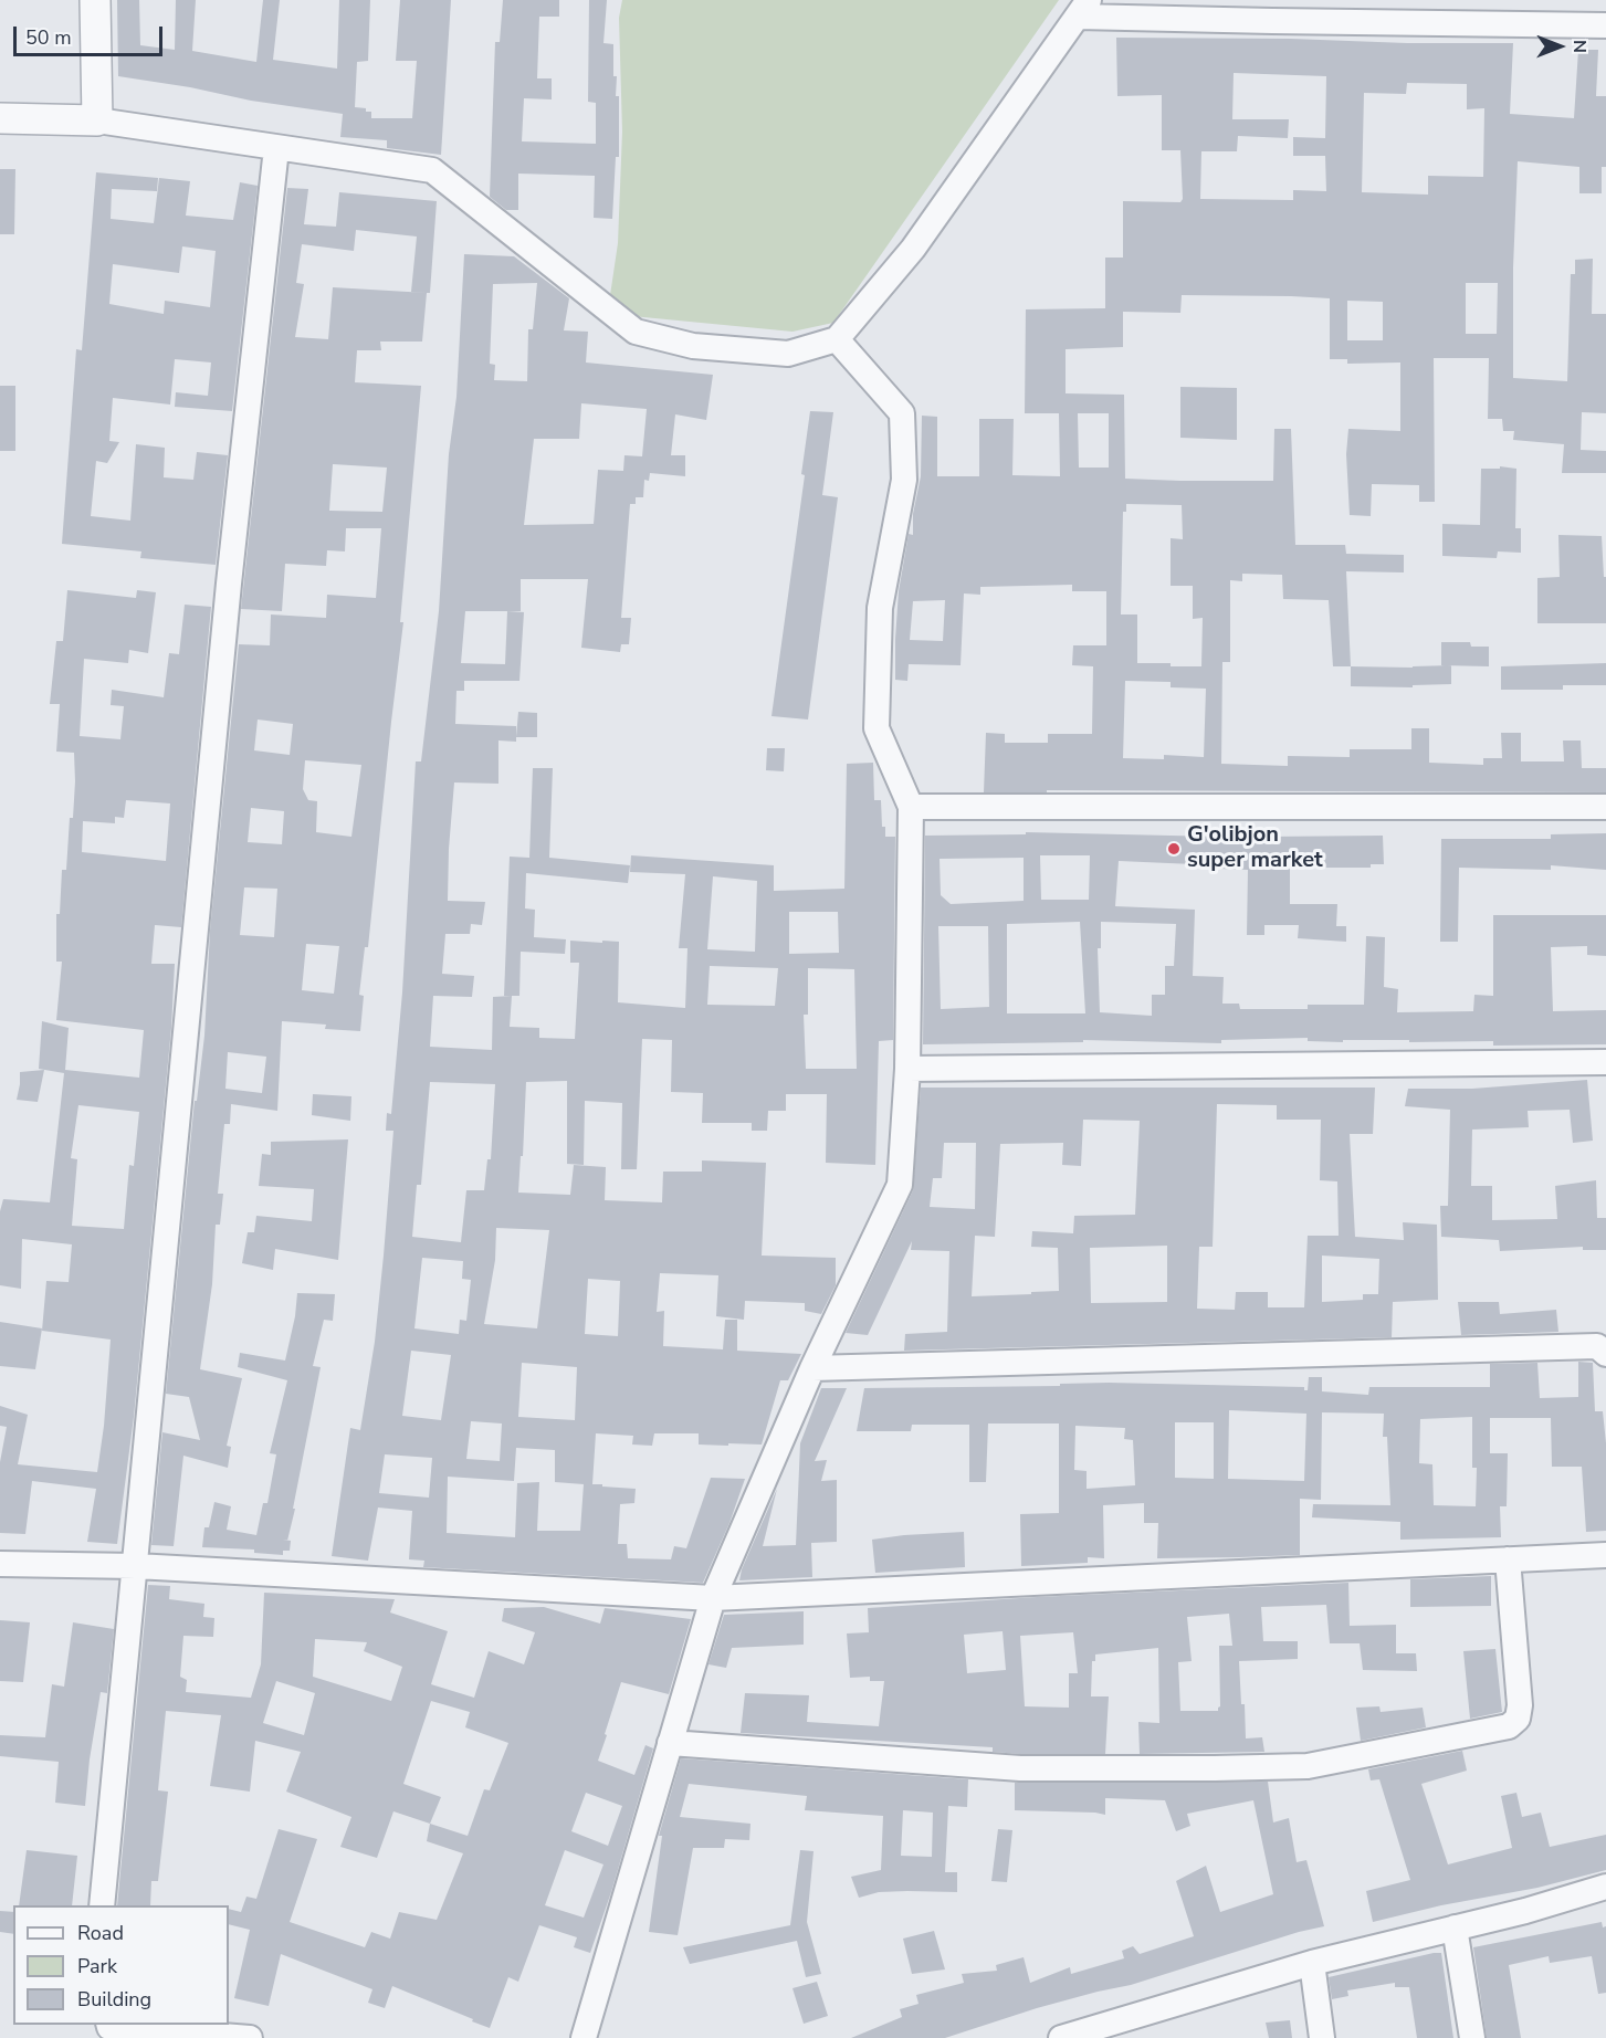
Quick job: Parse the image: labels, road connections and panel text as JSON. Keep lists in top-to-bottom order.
{
  "places": ["G'olibjon super market"],
  "legend": ["Road", "Park", "Building"],
  "scale_bar": "50 m",
  "north": "right"
}
